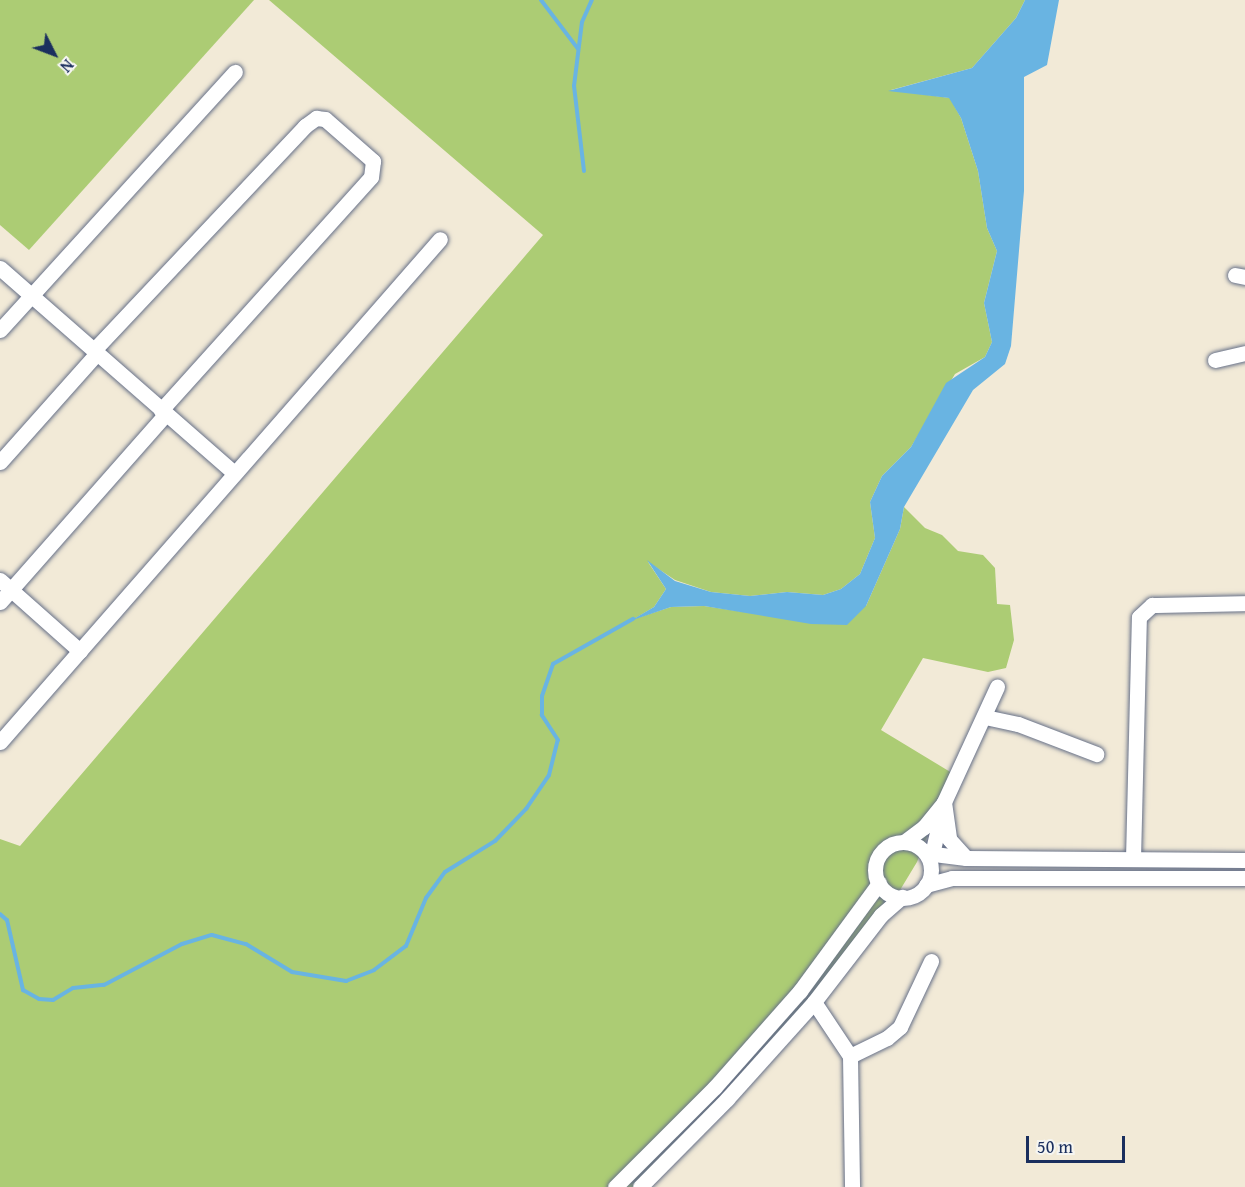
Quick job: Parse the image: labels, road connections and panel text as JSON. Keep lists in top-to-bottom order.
{
  "scale_bar": "50 m",
  "north": "bottom right"
}
